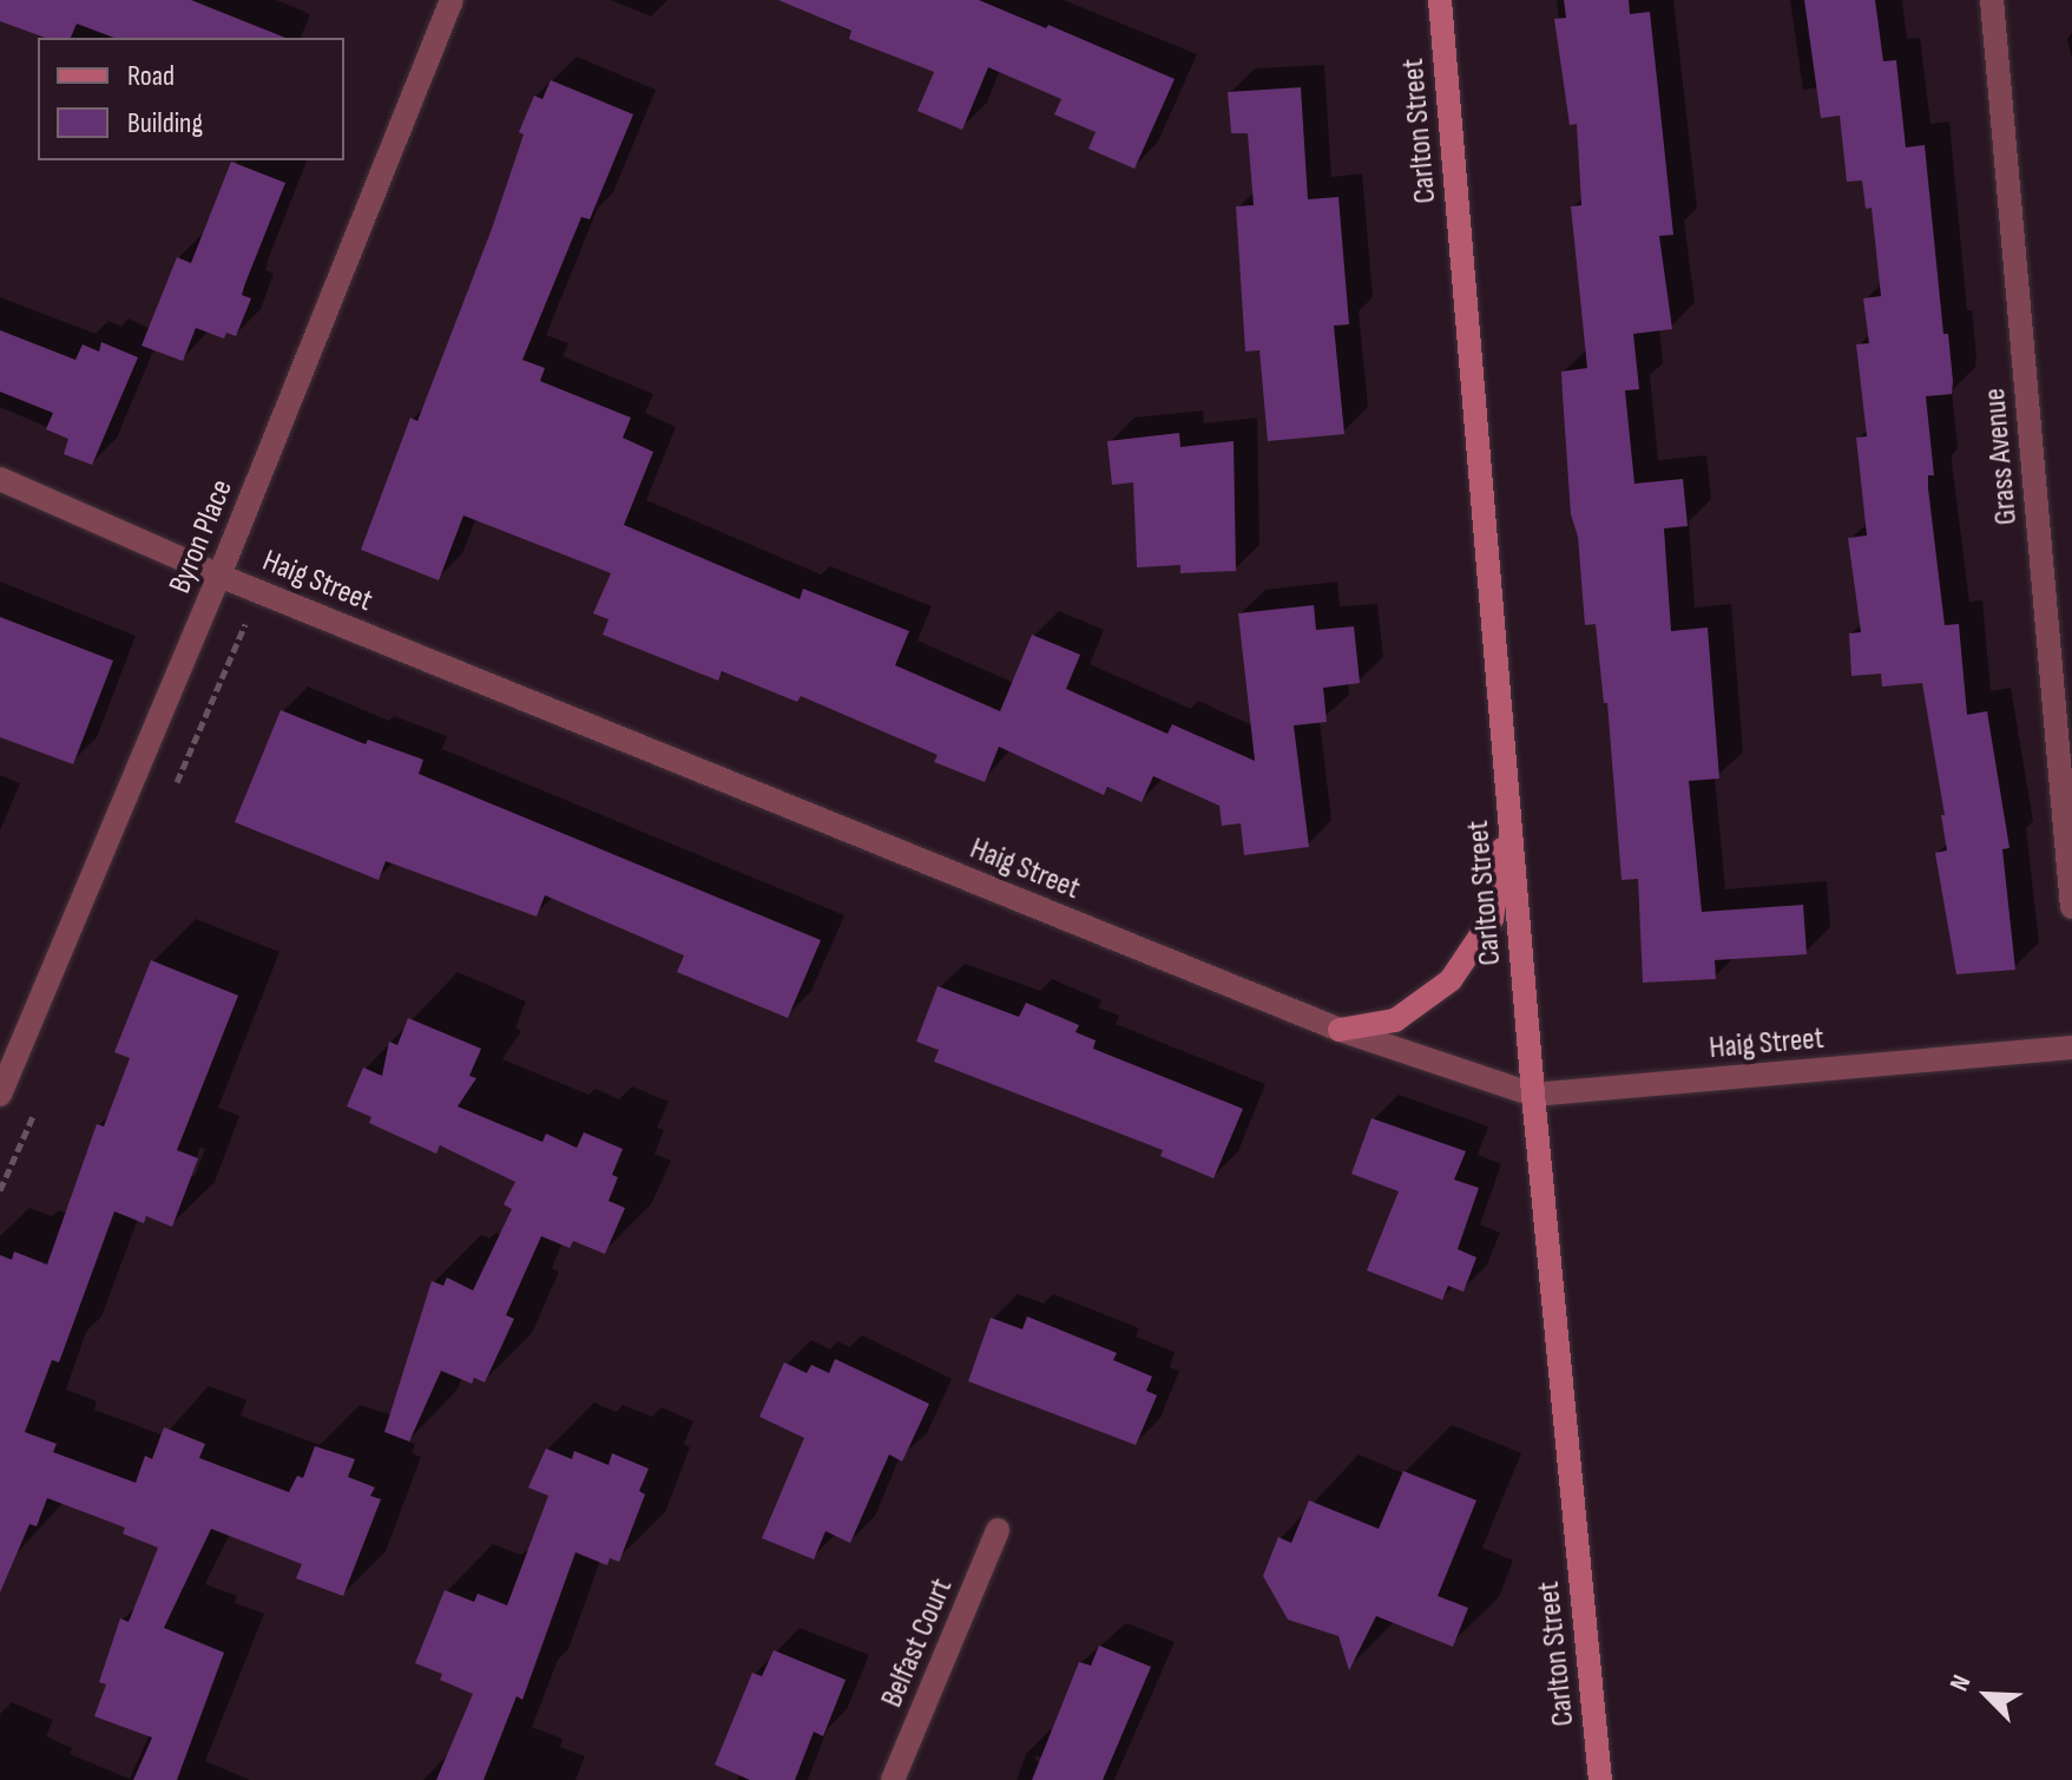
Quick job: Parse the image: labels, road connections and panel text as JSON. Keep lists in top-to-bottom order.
{
  "streets": {
    "main road": ["Carlton Street"],
    "street": [
      "Grass Avenue",
      "Byron Place",
      "Haig Street",
      "Belfast Court"
    ]
  },
  "crossings": [
    ["Carlton Street", "Haig Street"],
    ["Byron Place", "Haig Street"]
  ],
  "legend": ["Road", "Building"],
  "north": "top left"
}
